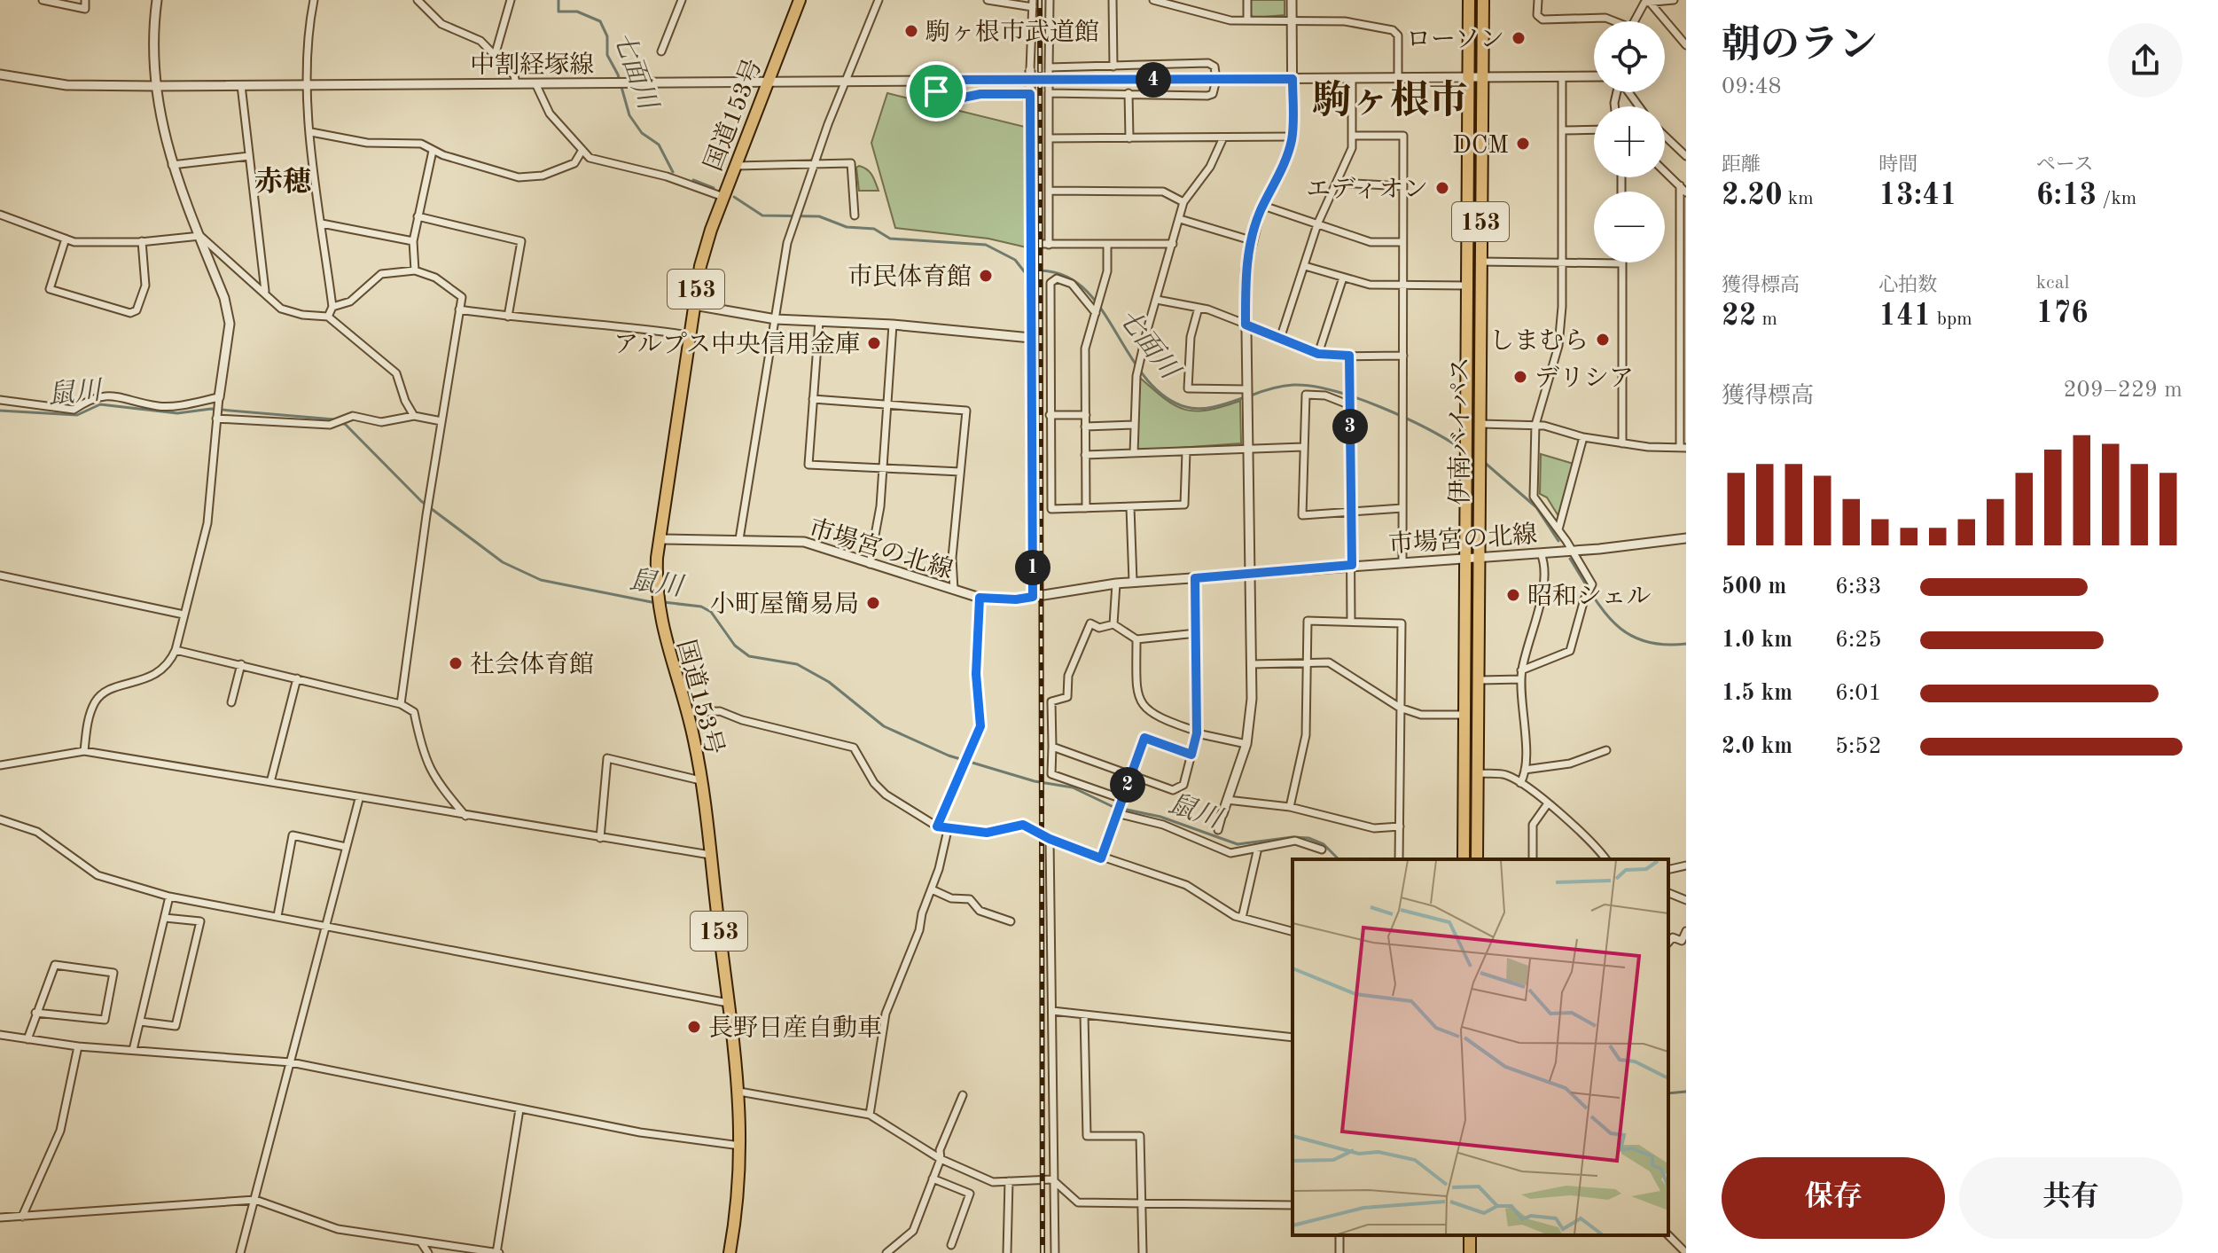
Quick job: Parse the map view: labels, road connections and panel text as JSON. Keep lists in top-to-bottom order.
{
  "streets": {
    "highway": ["国道153号", "153", "伊南バイパス"],
    "street": ["中割経塚線", "市場宮の北線"]
  },
  "crossings": [
    ["中割経塚線", "国道153号"],
    ["中割経塚線", "伊南バイパス"],
    ["国道153号", "市場宮の北線"],
    ["伊南バイパス", "市場宮の北線"]
  ],
  "districts": ["駒ヶ根市", "赤穂"],
  "water": ["七面川", "鼠川"],
  "places": [
    "駒ヶ根市武道館",
    "ローソン",
    "DCM",
    "エディオン",
    "市民体育館",
    "しまむら",
    "アルプス中央信用金庫",
    "デリシア",
    "昭和シェル",
    "小町屋簡易局",
    "社会体育館",
    "長野日産自動車"
  ],
  "page": {
    "heading": ["朝のラン", "09:48"],
    "map_buttons": ["+", "−"],
    "pins": [
      "4",
      "3",
      "1",
      "2"
    ],
    "stats": [
      ["距離", "2.20 km"],
      ["時間", "13:41"],
      ["ペース", "6:13 /km"],
      ["獲得標高", "22 m"],
      ["心拍数", "141 bpm"],
      ["kcal", "176"]
    ],
    "chart": ["獲得標高", "209–229 m"],
    "list": [
      {
        "name": "500 m",
        "note": "6:33"
      },
      {
        "name": "1.0 km",
        "note": "6:25"
      },
      {
        "name": "1.5 km",
        "note": "6:01"
      },
      {
        "name": "2.0 km",
        "note": "5:52"
      }
    ],
    "buttons": ["保存", "共有"]
  }
}
